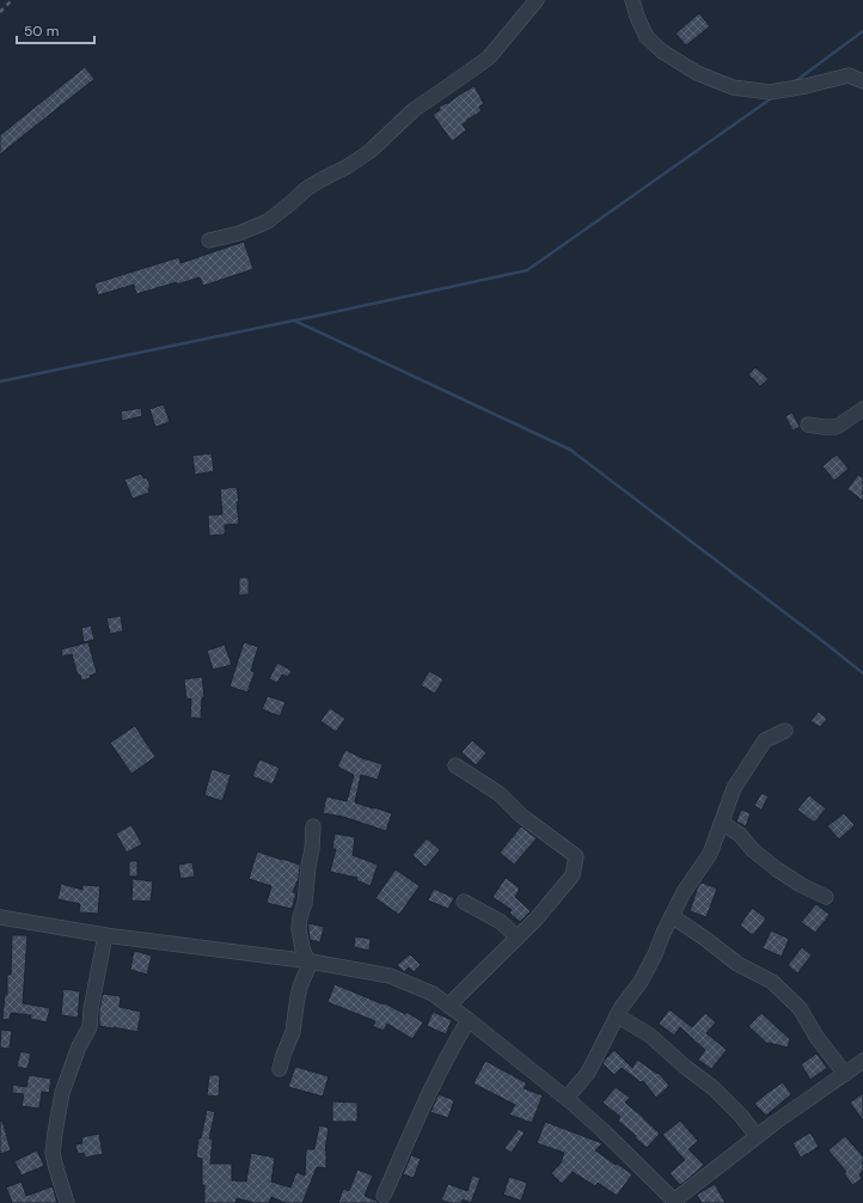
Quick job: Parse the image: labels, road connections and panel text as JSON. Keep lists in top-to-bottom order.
{
  "scale_bar": "50 m"
}
